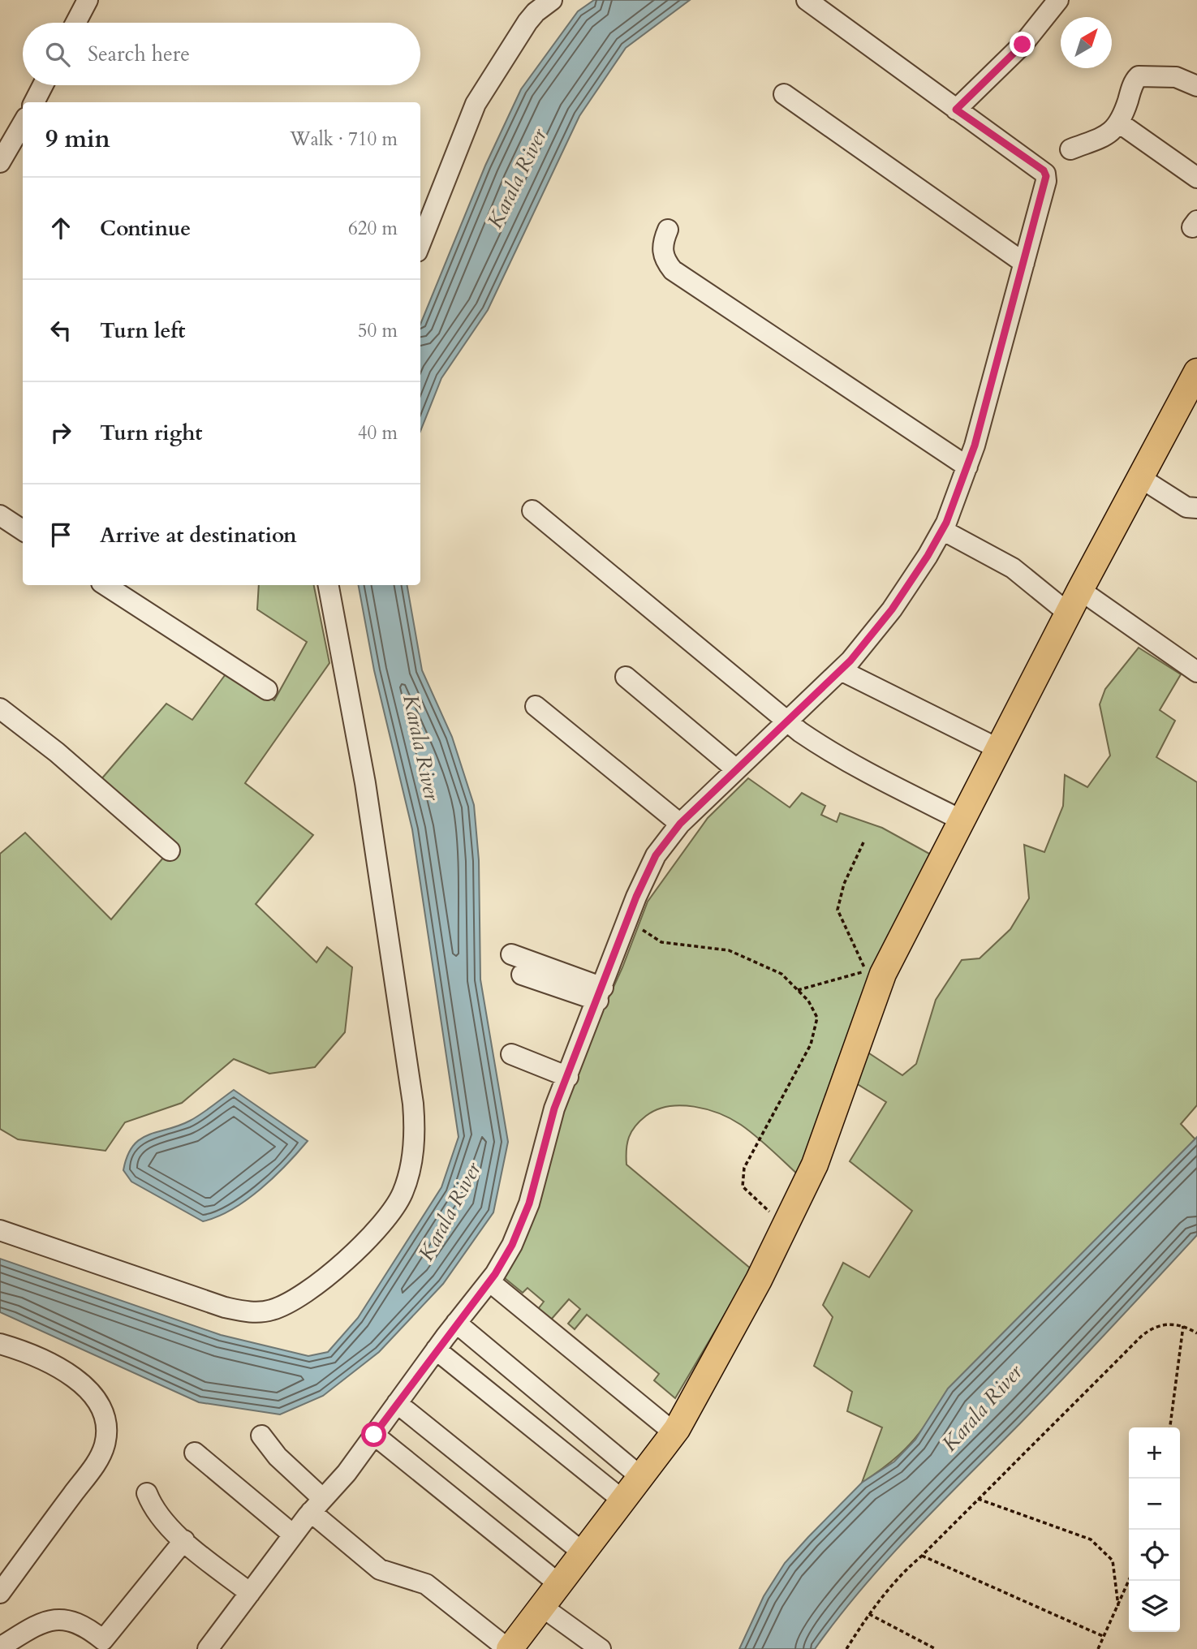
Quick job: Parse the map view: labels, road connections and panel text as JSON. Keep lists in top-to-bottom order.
{
  "water": ["Karala River"],
  "north": "top right",
  "page": {
    "search": "Search here",
    "heading": ["9 min", "Walk · 710 m"],
    "list": [
      ["Continue", "620 m"],
      ["Turn left", "50 m"],
      ["Turn right", "40 m"],
      "Arrive at destination"
    ],
    "map_buttons": ["+", "−"]
  }
}
